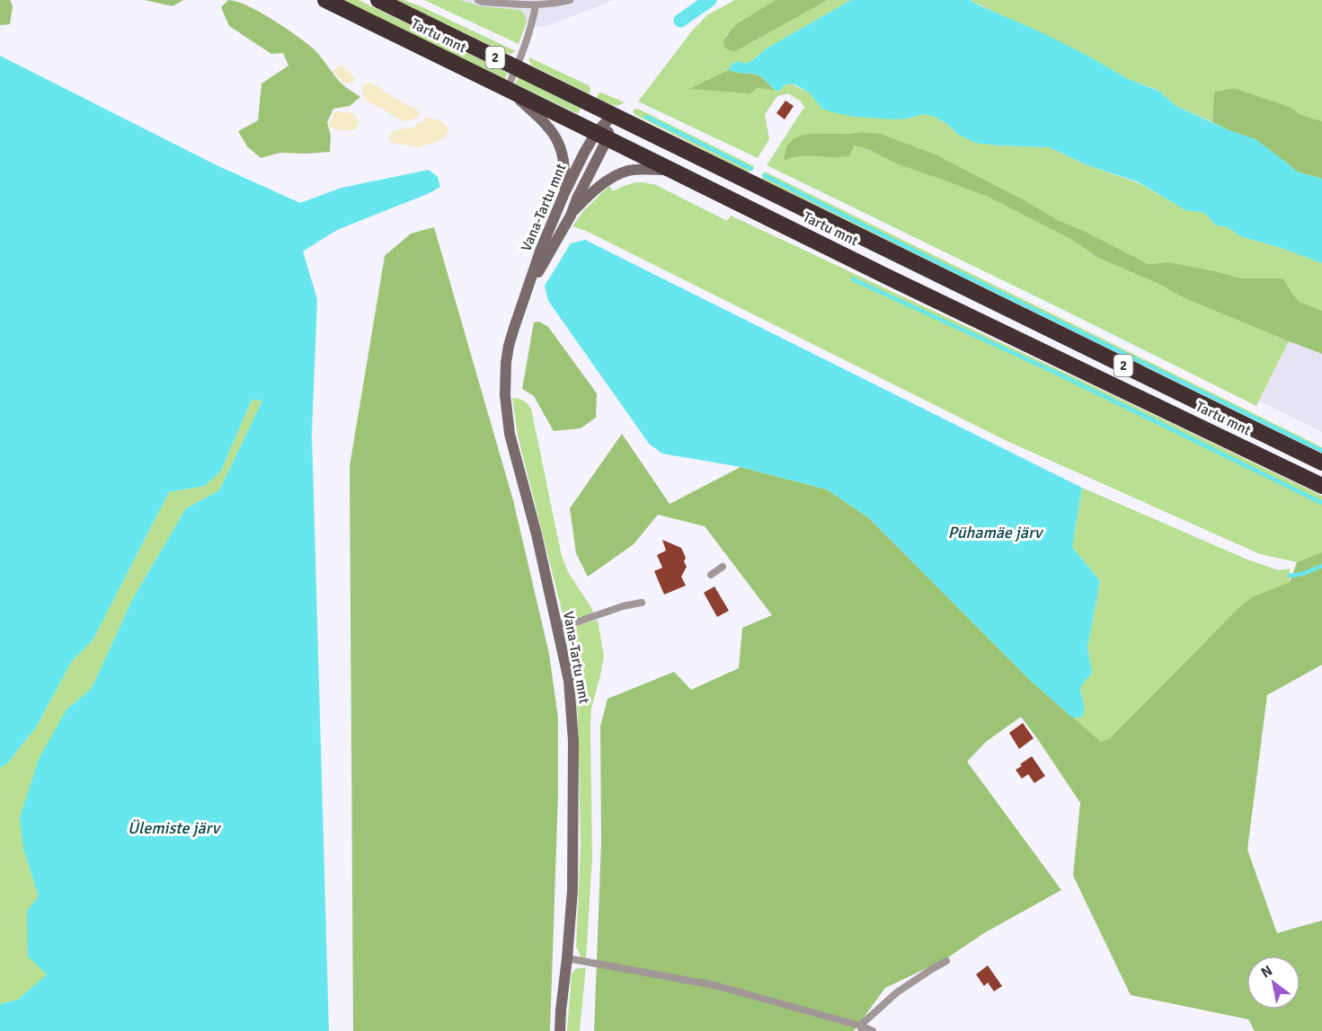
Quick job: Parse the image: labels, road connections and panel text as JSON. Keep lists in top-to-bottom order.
{
  "streets": {
    "highway": ["Tartu mnt", "2"],
    "street": ["Vana-Tartu mnt"]
  },
  "crossings": [
    ["Tartu mnt", "Vana-Tartu mnt"]
  ],
  "water": ["Pühamäe järv", "Ülemiste järv"],
  "north": "top left"
}
